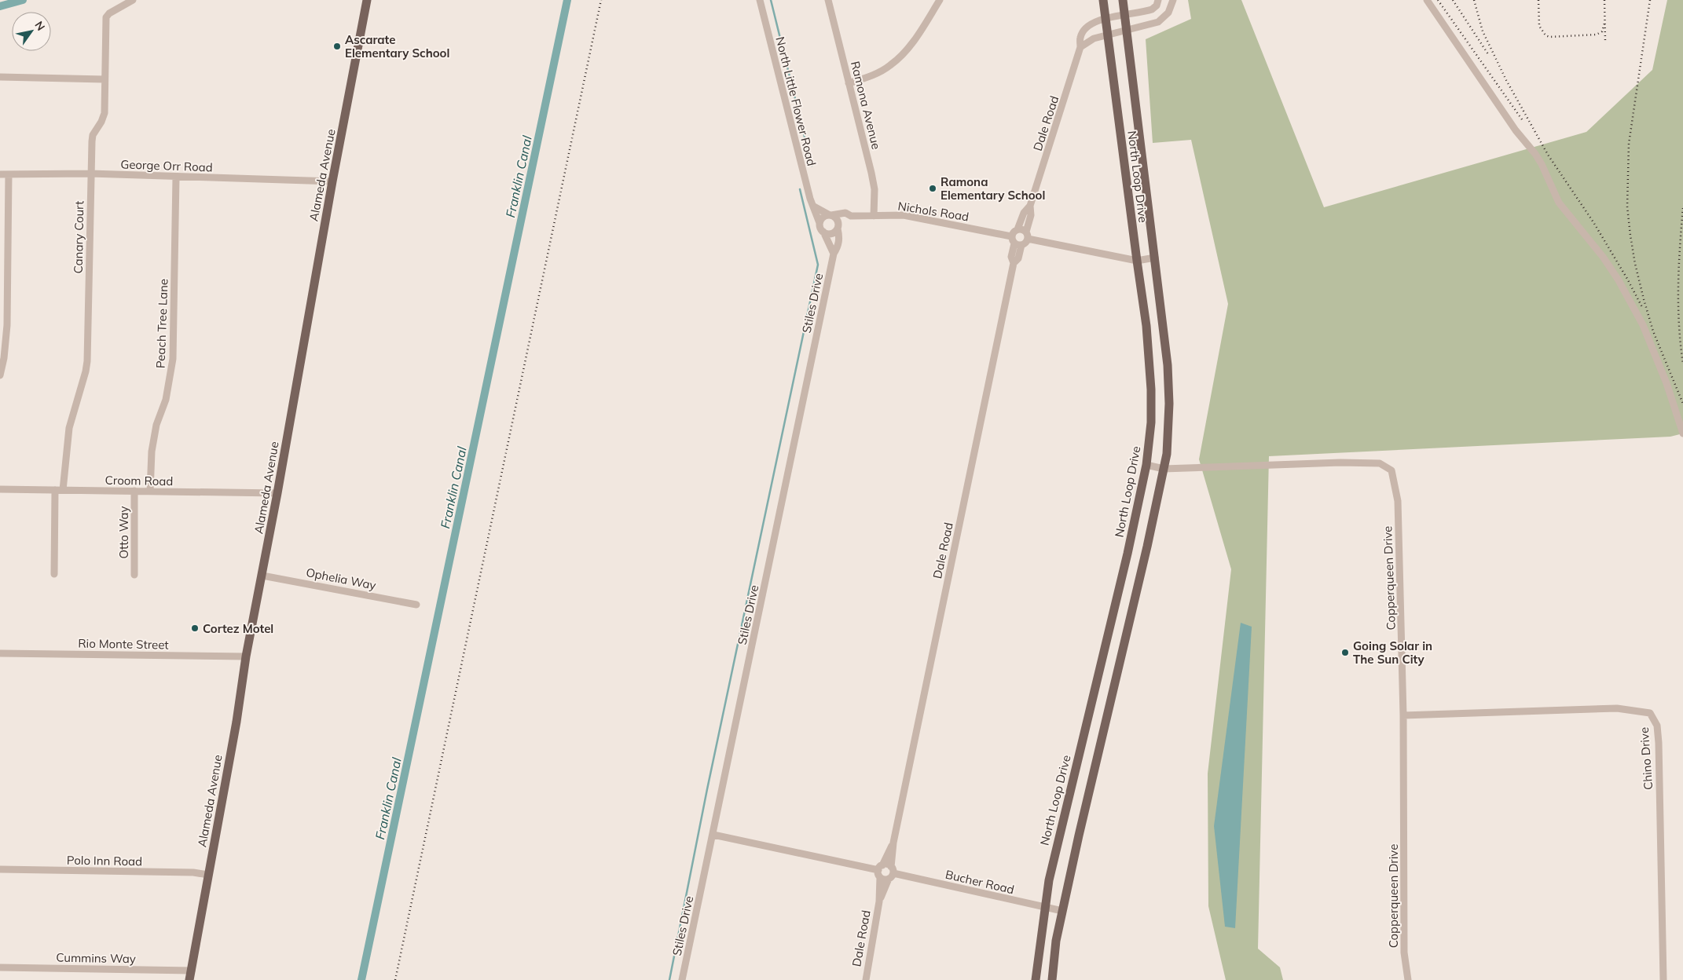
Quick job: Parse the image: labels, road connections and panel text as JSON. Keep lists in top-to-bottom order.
{
  "streets": {
    "main road": ["Alameda Avenue", "North Loop Drive"],
    "street": [
      "North Little Flower Road",
      "Ramona Avenue",
      "Dale Road",
      "George Orr Road",
      "Nichols Road",
      "Canary Court",
      "Stiles Drive",
      "Peach Tree Lane",
      "Croom Road",
      "Otto Way",
      "Copperqueen Drive",
      "Ophelia Way",
      "Rio Monte Street",
      "Chino Drive",
      "Polo Inn Road",
      "Bucher Road",
      "Cummins Way"
    ]
  },
  "crossings": [
    ["North Little Flower Road", "Nichols Road"],
    ["North Little Flower Road", "Stiles Drive"],
    ["Ramona Avenue", "Nichols Road"],
    ["Dale Road", "North Loop Drive"],
    ["Dale Road", "Nichols Road"],
    ["Dale Road", "Bucher Road"],
    ["George Orr Road", "Alameda Avenue"],
    ["George Orr Road", "Canary Court"],
    ["George Orr Road", "Peach Tree Lane"],
    ["Alameda Avenue", "Croom Road"],
    ["Alameda Avenue", "Ophelia Way"],
    ["Alameda Avenue", "Rio Monte Street"],
    ["Alameda Avenue", "Polo Inn Road"],
    ["Alameda Avenue", "Cummins Way"],
    ["North Loop Drive", "Copperqueen Drive"],
    ["North Loop Drive", "Bucher Road"],
    ["Nichols Road", "Stiles Drive"],
    ["Canary Court", "Croom Road"],
    ["Peach Tree Lane", "Croom Road"],
    ["Croom Road", "Otto Way"],
    ["Copperqueen Drive", "Chino Drive"]
  ],
  "water": ["Franklin Canal"],
  "places": [
    "Ascarate Elementary School",
    "Ramona Elementary School",
    "Cortez Motel",
    "Going Solar in The Sun City"
  ],
  "north": "top right"
}
